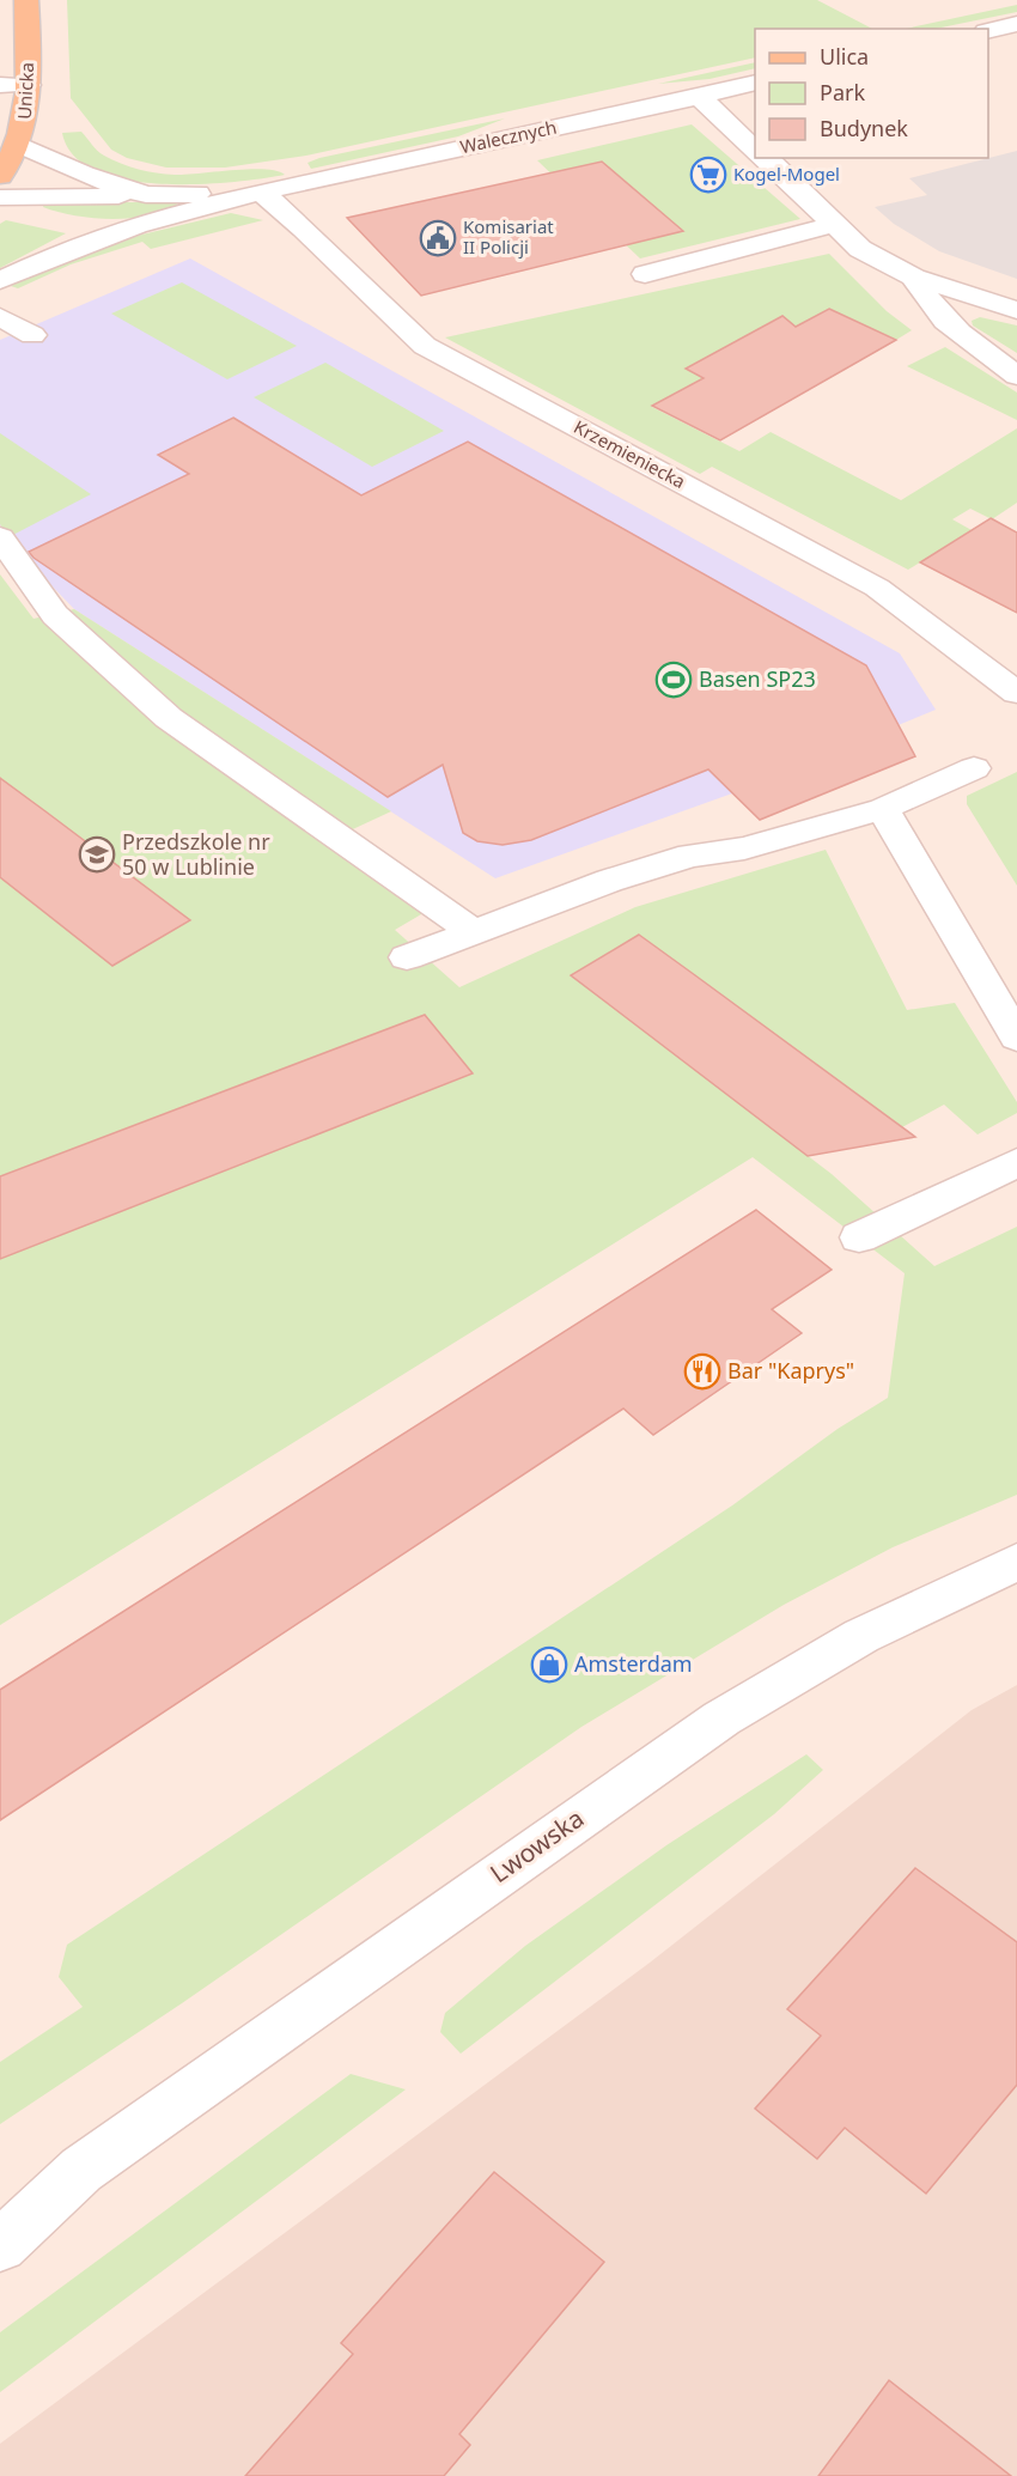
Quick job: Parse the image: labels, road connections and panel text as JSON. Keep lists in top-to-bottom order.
{
  "streets": {
    "main road": ["Unicka"],
    "street": ["Walecznych", "Krzemieniecka", "Lwowska"]
  },
  "crossings": [
    ["Unicka", "Walecznych"],
    ["Walecznych", "Krzemieniecka"]
  ],
  "places": {
    "supermarket": ["Kogel-Mogel"],
    "public building": ["Komisariat II Policji"],
    "sports": ["Basen SP23"],
    "school or university": ["Przedszkole nr 50 w Lublinie"],
    "restaurant": ["Bar \"Kaprys\""],
    "shop": ["Amsterdam"]
  },
  "legend": ["Ulica", "Park", "Budynek"]
}
